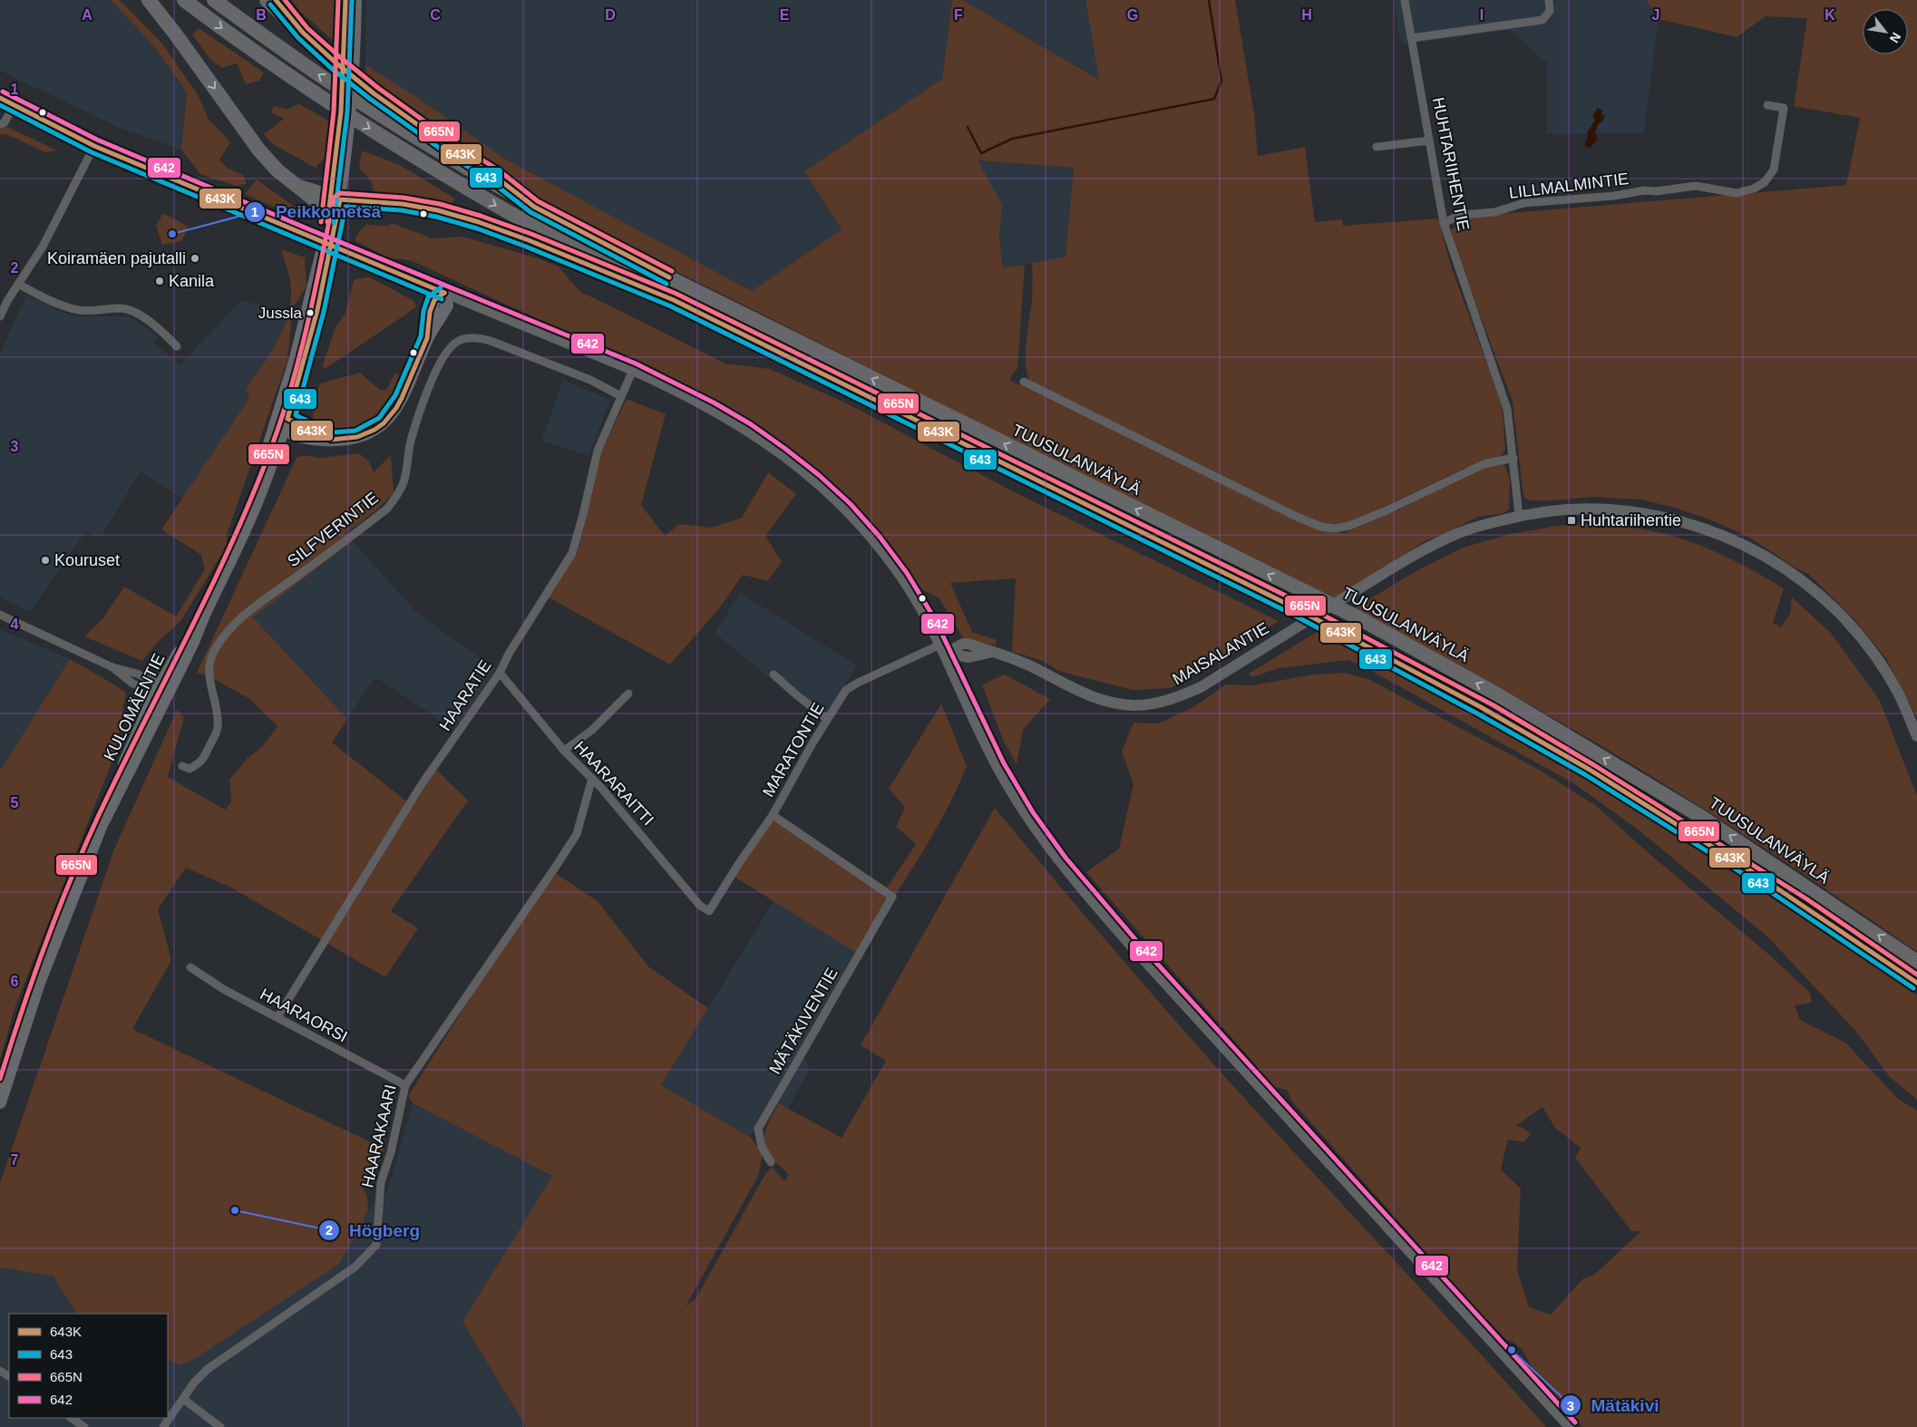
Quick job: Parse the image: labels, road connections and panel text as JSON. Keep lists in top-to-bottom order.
{
  "streets": {
    "highway": ["TUUSULANVÄYLÄ"],
    "main road": ["MAISALANTIE", "KULOMÄENTIE"],
    "street": [
      "HUHTARIIHENTIE",
      "LILLMALMINTIE",
      "SILFVERINTIE",
      "HAARATIE",
      "MARATONTIE",
      "HAARARAITTI",
      "HAARAORSI",
      "MÄTÄKIVENTIE",
      "HAARAKAARI"
    ]
  },
  "crossings": [
    ["HUHTARIIHENTIE", "LILLMALMINTIE"],
    ["HUHTARIIHENTIE", "MAISALANTIE"],
    ["SILFVERINTIE", "HAARATIE"],
    ["MAISALANTIE", "MARATONTIE"],
    ["HAARATIE", "HAARARAITTI"],
    ["HAARATIE", "HAARAORSI"],
    ["MARATONTIE", "HAARARAITTI"],
    ["MARATONTIE", "MÄTÄKIVENTIE"],
    ["HAARARAITTI", "HAARAKAARI"],
    ["HAARAORSI", "HAARAKAARI"]
  ],
  "places": {
    "other": [
      "Peikkometsä",
      "Koiramäen pajutalli",
      "Kanila",
      "Jussla",
      "Kouruset",
      "Högberg",
      "Mätäkivi"
    ],
    "transit": ["Huhtariihentie"]
  },
  "lines": [
    "transit line 643K",
    "transit line 643",
    "transit line 665N",
    "transit line 642"
  ],
  "legend": [
    "643K",
    "643",
    "665N",
    "642"
  ],
  "north": "bottom right",
  "grid": {
    "columns": [
      "A",
      "B",
      "C",
      "D",
      "E",
      "F",
      "G",
      "H",
      "I",
      "J",
      "K"
    ],
    "rows": [
      "1",
      "2",
      "3",
      "4",
      "5",
      "6",
      "7"
    ]
  }
}
